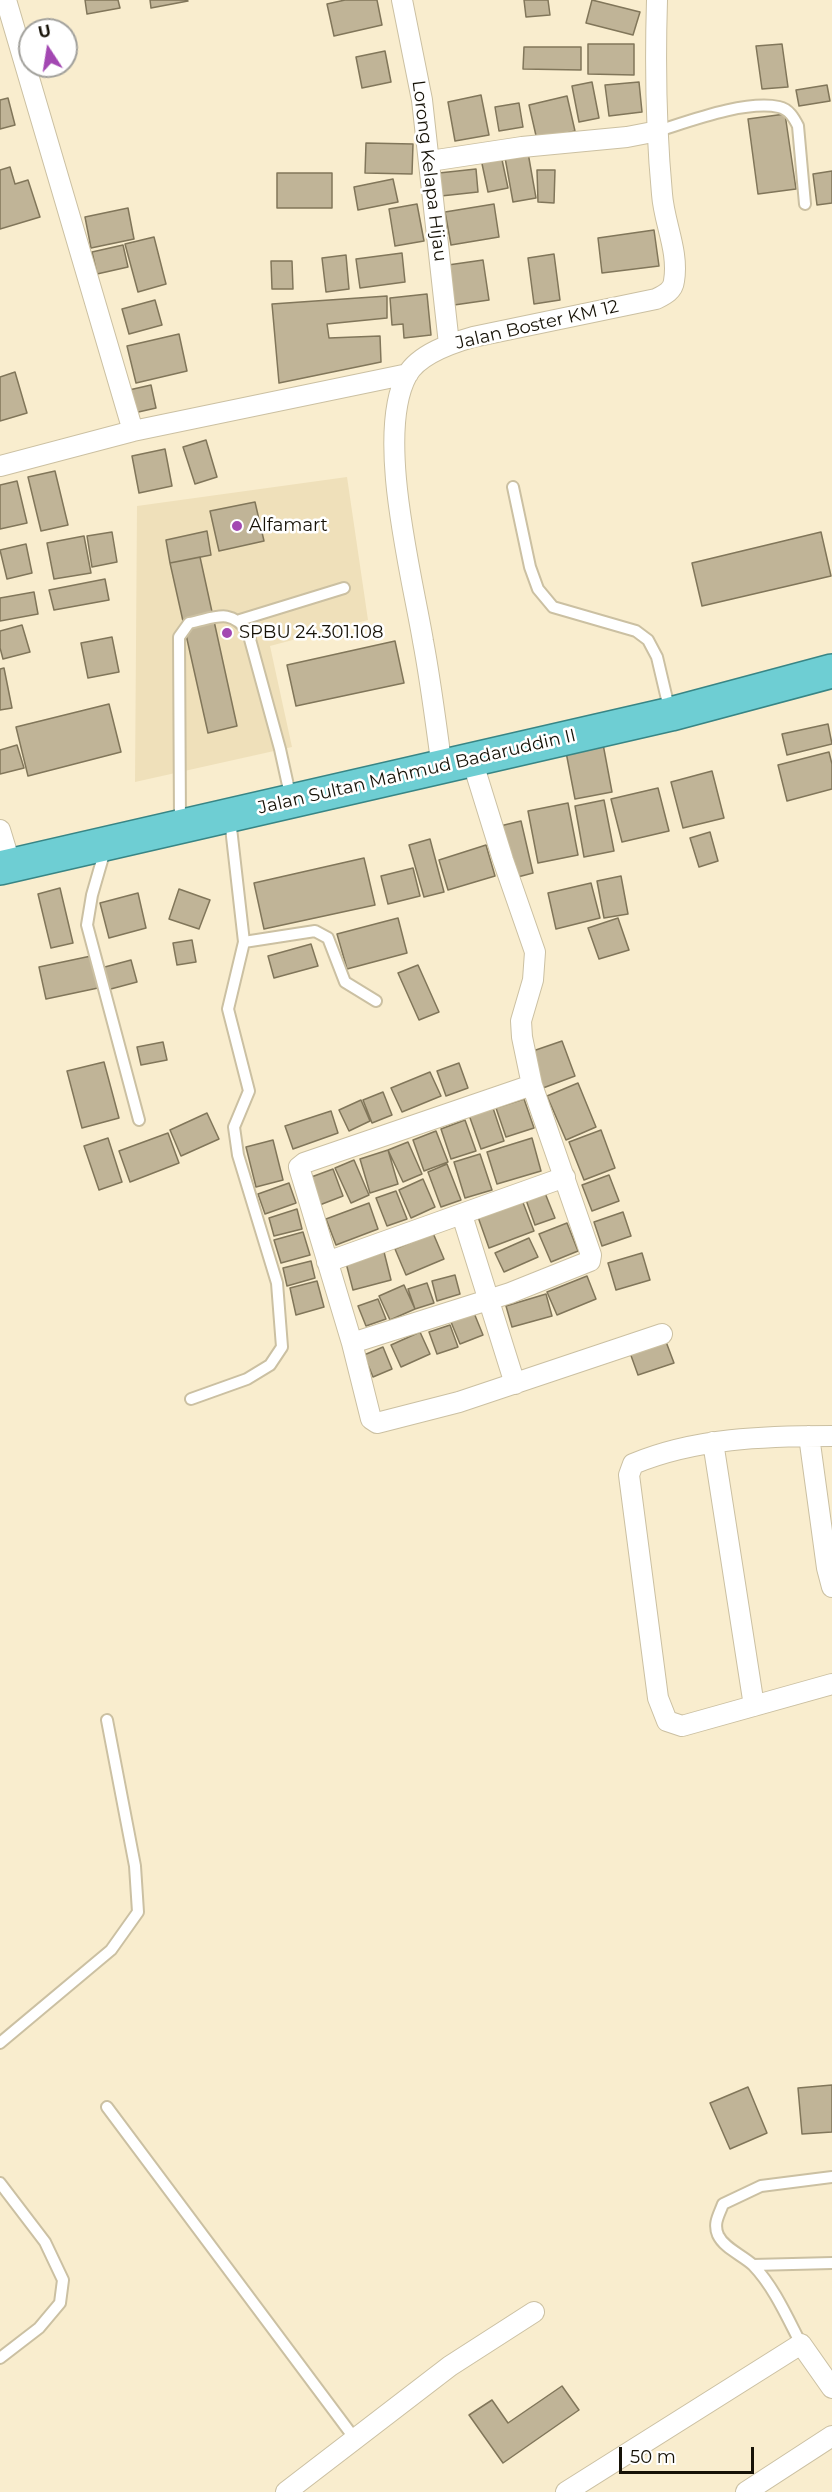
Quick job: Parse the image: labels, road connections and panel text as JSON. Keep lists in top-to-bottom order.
{
  "streets": {
    "highway": ["Jalan Sultan Mahmud Badaruddin II"],
    "street": ["Lorong Kelapa Hijau", "Jalan Boster KM 12"]
  },
  "crossings": [
    ["Lorong Kelapa Hijau", "Jalan Boster KM 12"]
  ],
  "places": ["Alfamart", "SPBU 24.301.108"],
  "scale_bar": "50 m",
  "north": "top"
}
